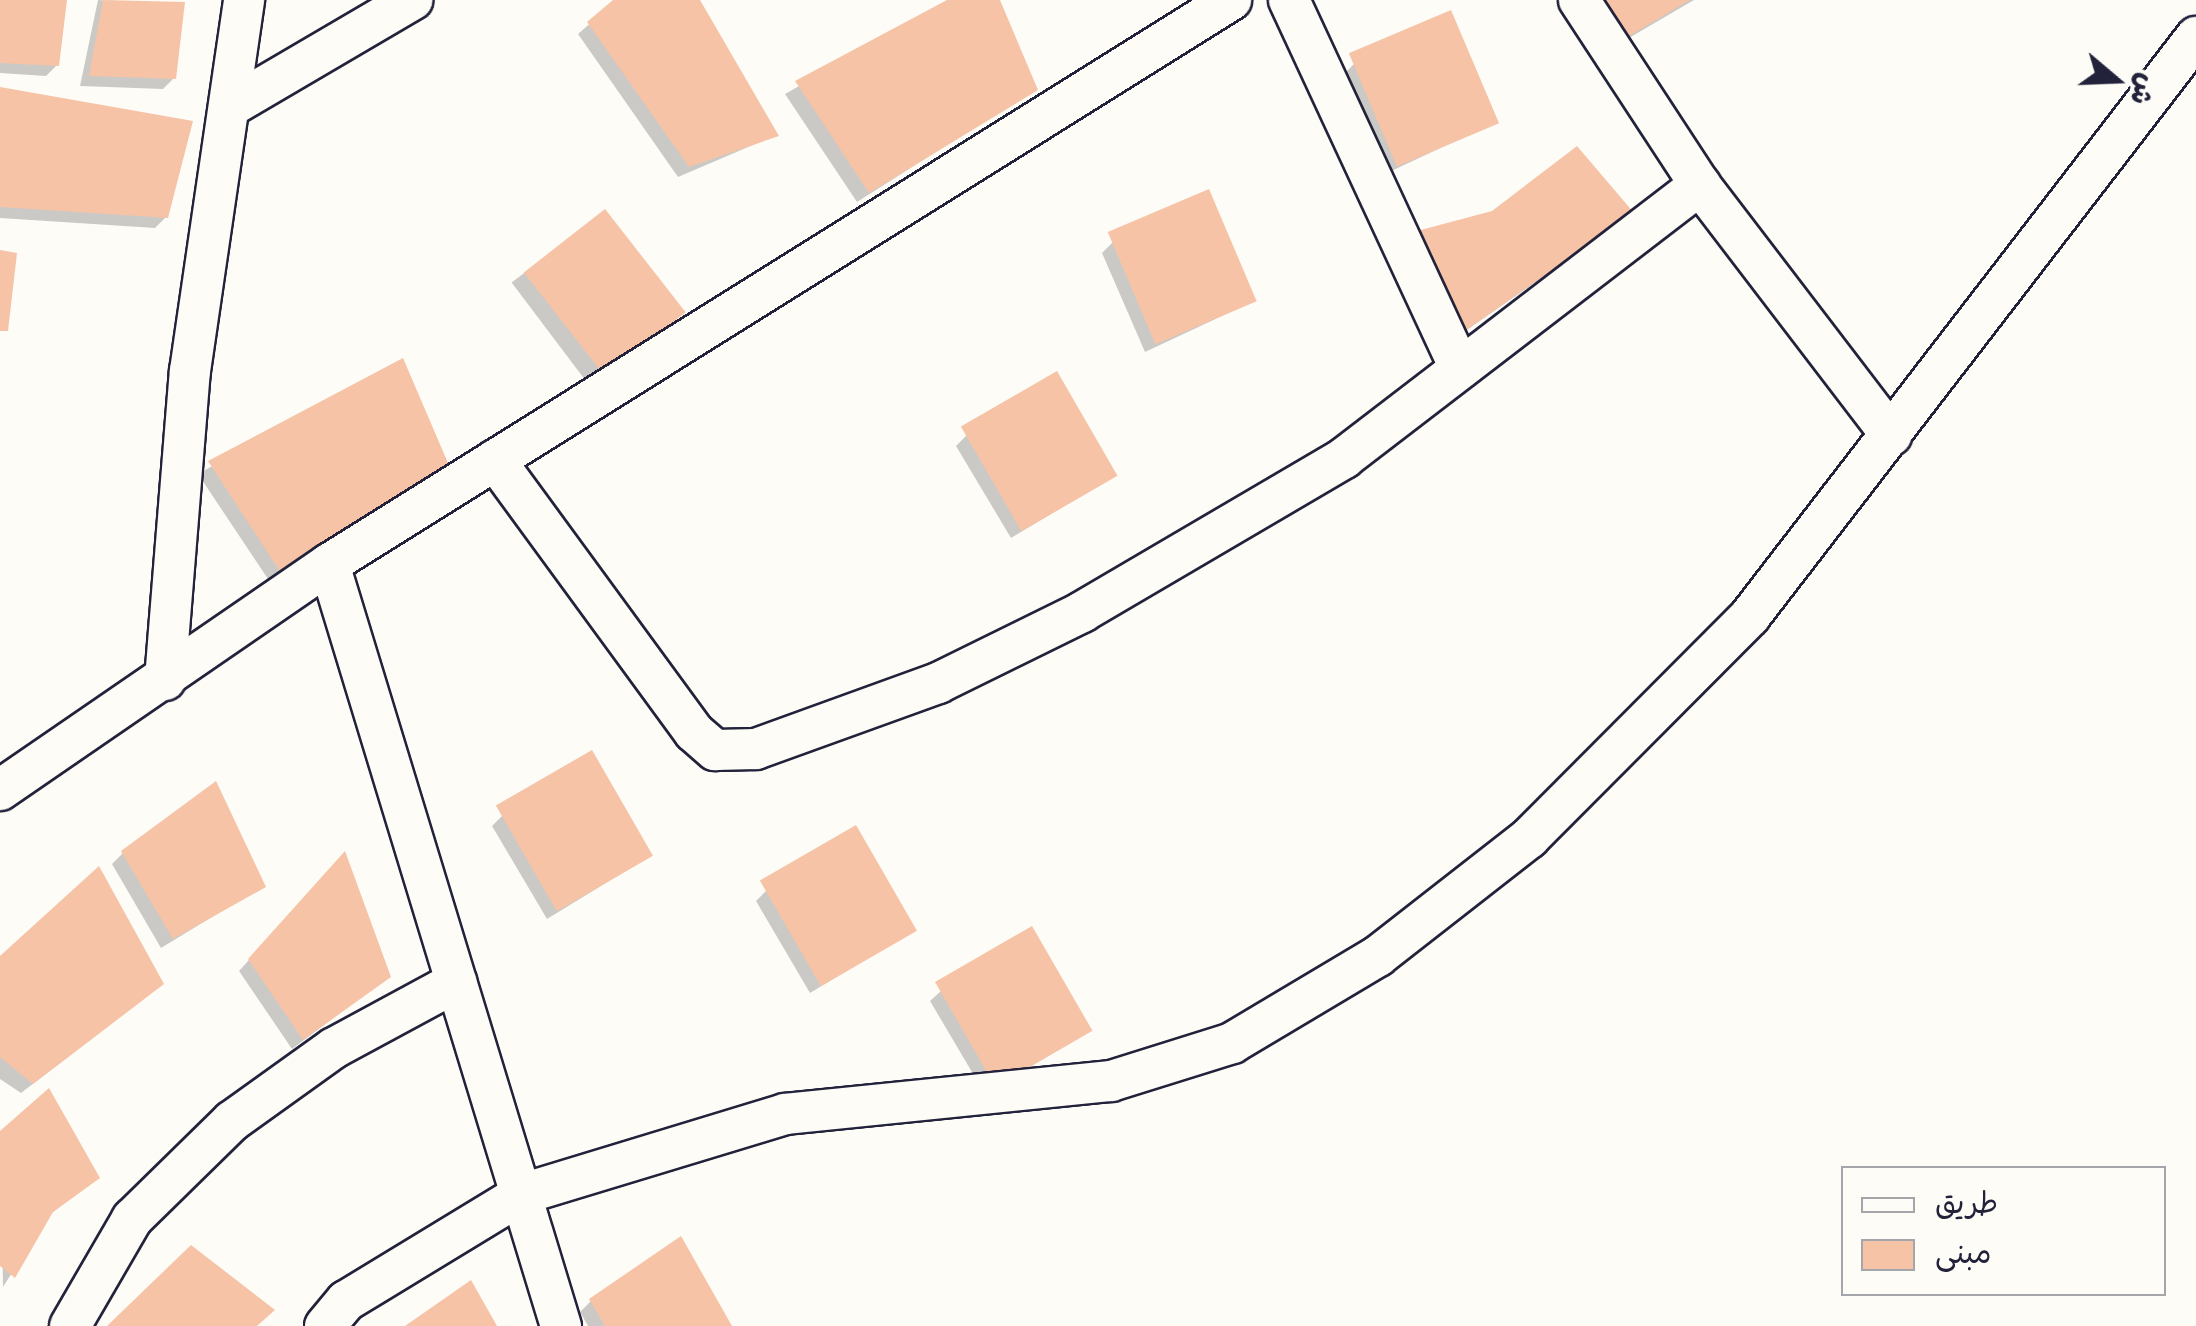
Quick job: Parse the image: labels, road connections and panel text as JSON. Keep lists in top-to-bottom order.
{
  "legend": ["طريق", "مبنى"],
  "north": "right"
}
